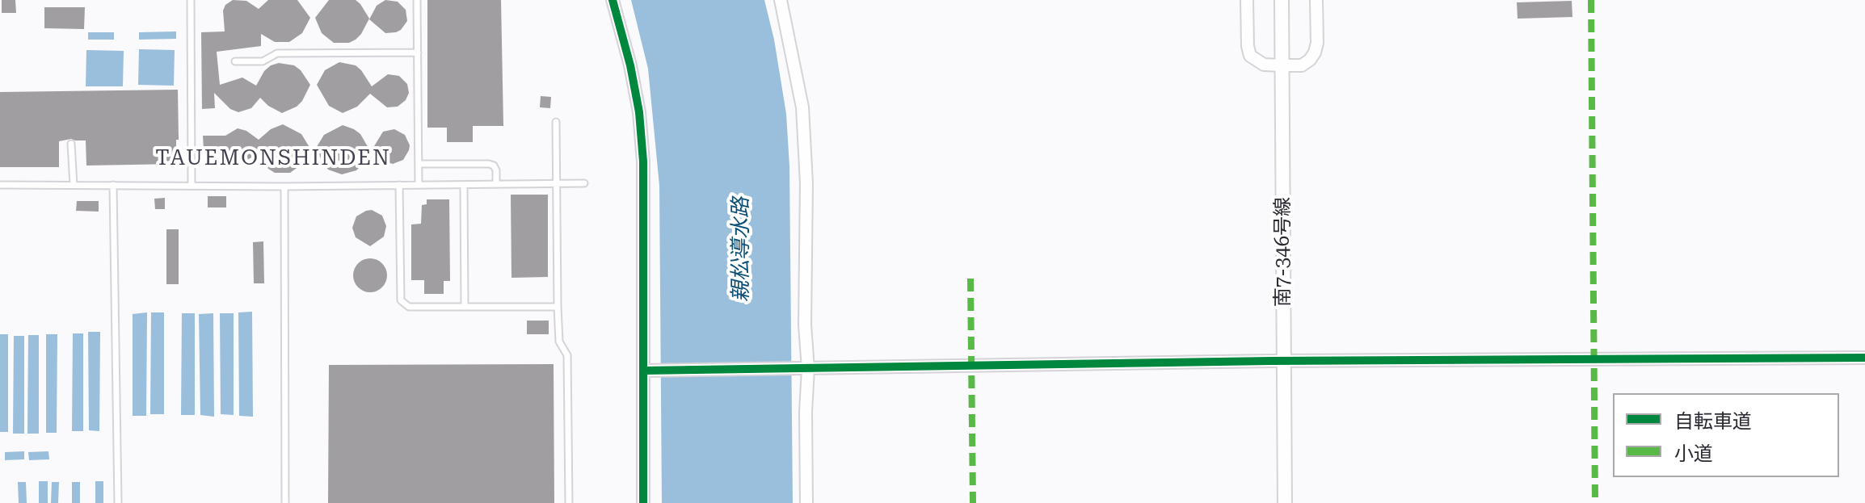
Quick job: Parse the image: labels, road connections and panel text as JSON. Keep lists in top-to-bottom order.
{
  "streets": {
    "street": ["南7-346号線"]
  },
  "districts": ["TAUEMONSHINDEN"],
  "water": ["親松導水路"],
  "legend": ["自転車道", "小道"]
}
